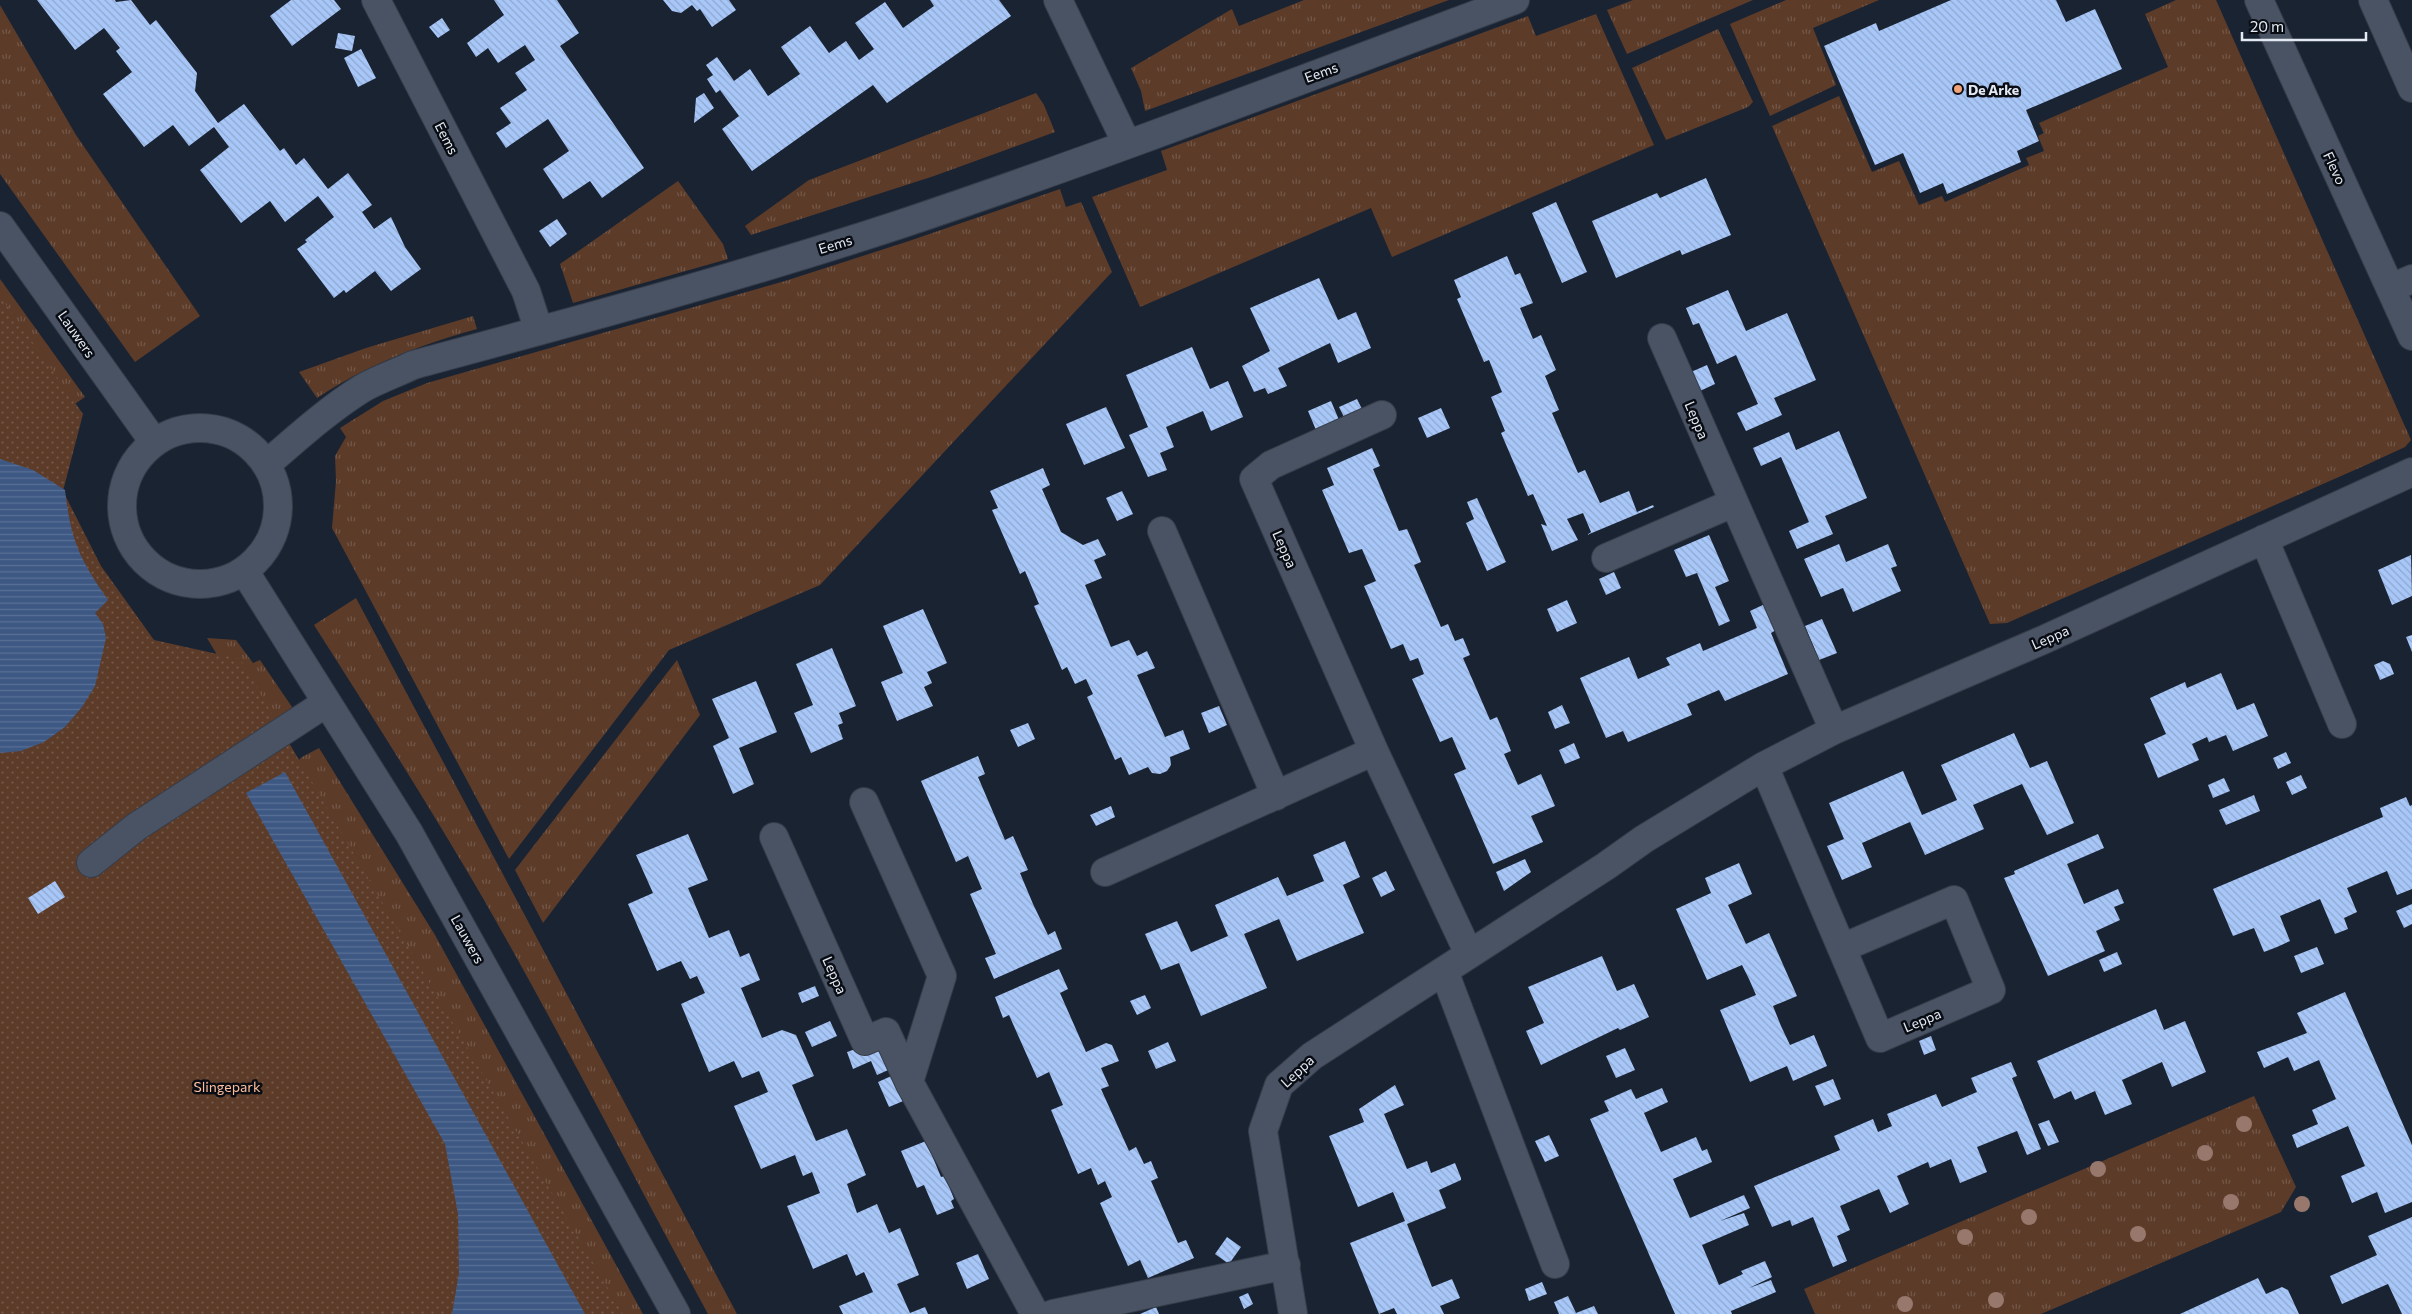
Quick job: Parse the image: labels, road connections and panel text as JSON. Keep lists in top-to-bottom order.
{
  "streets": {
    "street": [
      "Eems",
      "Flevo",
      "Lauwers",
      "Leppa"
    ]
  },
  "crossings": [
    ["Eems", "Lauwers"]
  ],
  "parks": ["Slingepark"],
  "places": ["De Arke"],
  "scale_bar": "20 m"
}
